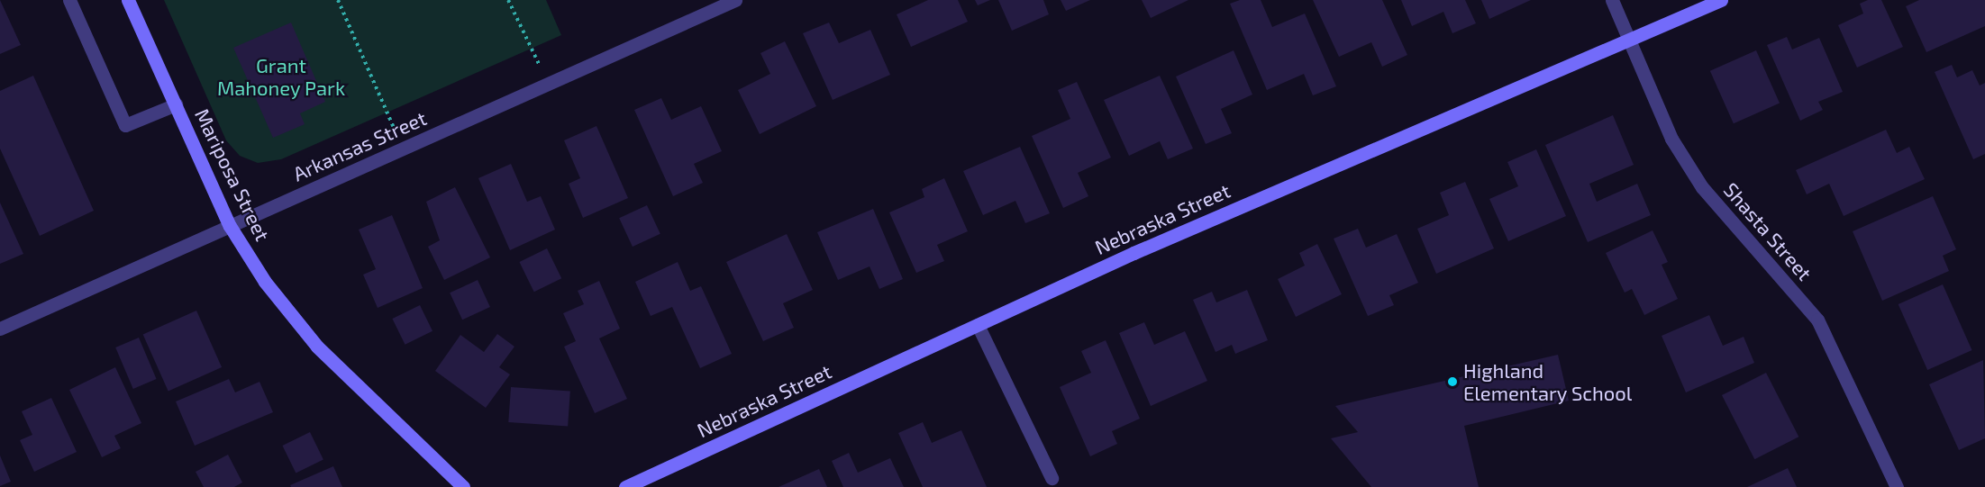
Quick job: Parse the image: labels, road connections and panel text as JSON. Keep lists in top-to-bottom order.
{
  "streets": {
    "street": [
      "Arkansas Street",
      "Mariposa Street",
      "Nebraska Street",
      "Shasta Street"
    ]
  },
  "crossings": [
    ["Arkansas Street", "Mariposa Street"],
    ["Nebraska Street", "Shasta Street"]
  ],
  "parks": ["Grant Mahoney Park"],
  "places": ["Highland Elementary School"]
}
